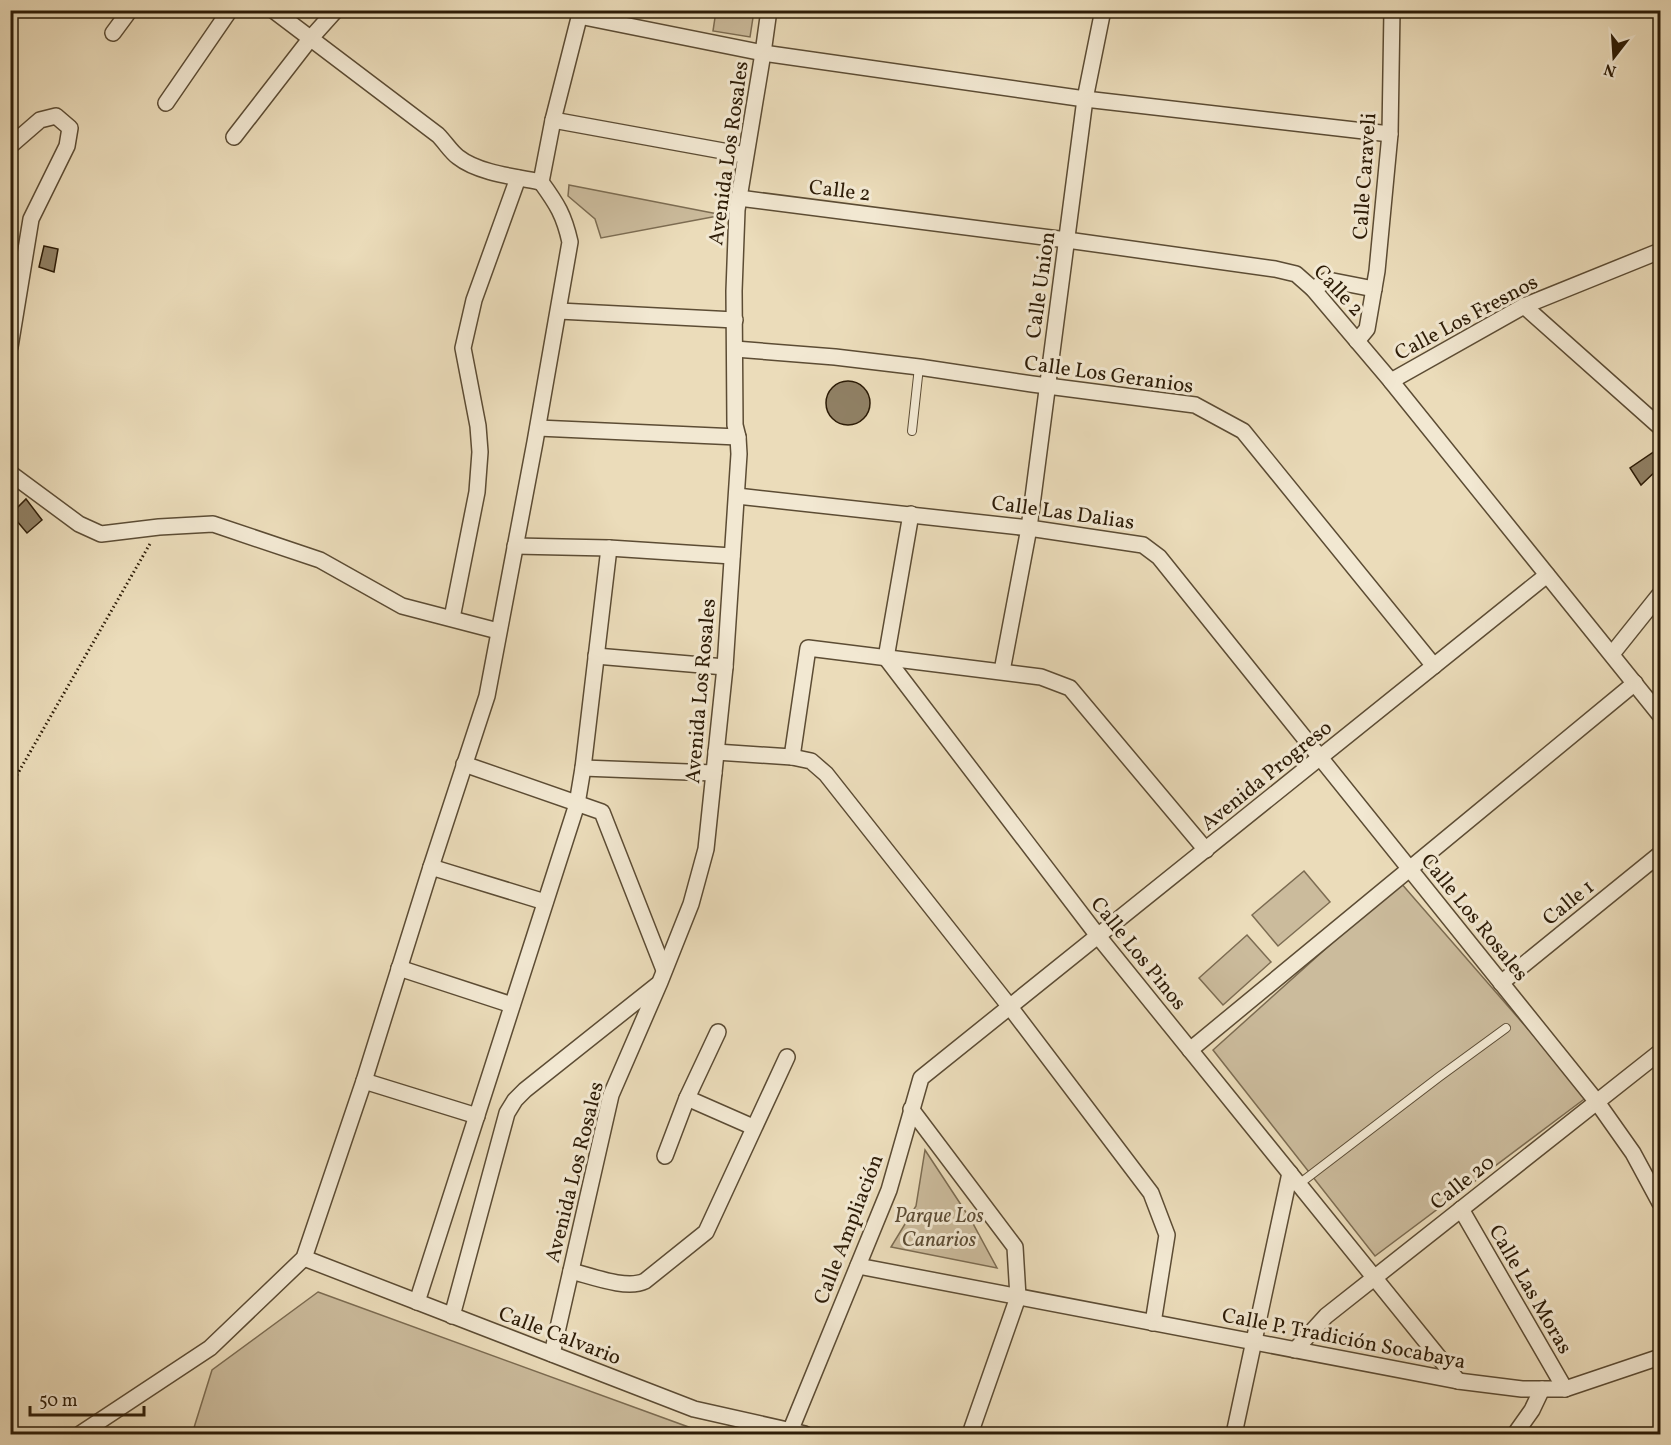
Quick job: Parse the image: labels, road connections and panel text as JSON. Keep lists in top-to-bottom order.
{
  "streets": {
    "street": [
      "Avenida Los Rosales",
      "Calle Caraveli",
      "Calle 2",
      "Calle Union",
      "Calle Los Fresnos",
      "Calle Los Geranios",
      "Calle Las Dalias",
      "Avenida Progreso",
      "Calle 1",
      "Calle Los Rosales",
      "Calle Los Pinos",
      "Calle 20",
      "Calle Ampliación",
      "Calle Las Moras",
      "Calle Calvario",
      "Calle P. Tradición Socabaya"
    ]
  },
  "crossings": [
    ["Avenida Los Rosales", "Calle 2"],
    ["Avenida Los Rosales", "Calle Los Geranios"],
    ["Avenida Los Rosales", "Calle Las Dalias"],
    ["Avenida Los Rosales", "Calle Calvario"],
    ["Calle Caraveli", "Calle 2"],
    ["Calle 2", "Calle Union"],
    ["Calle 2", "Calle Los Fresnos"],
    ["Calle 2", "Avenida Progreso"],
    ["Calle Union", "Calle Los Geranios"],
    ["Calle Union", "Calle Las Dalias"],
    ["Calle Los Geranios", "Avenida Progreso"],
    ["Calle Las Dalias", "Avenida Progreso"],
    ["Calle Las Dalias", "Calle Los Rosales"],
    ["Avenida Progreso", "Calle Los Rosales"],
    ["Avenida Progreso", "Calle Los Pinos"],
    ["Avenida Progreso", "Calle Ampliación"],
    ["Calle 1", "Calle Los Rosales"],
    ["Calle Los Rosales", "Calle 20"],
    ["Calle Los Pinos", "Calle 20"],
    ["Calle Los Pinos", "Calle P. Tradición Socabaya"],
    ["Calle 20", "Calle Las Moras"],
    ["Calle 20", "Calle P. Tradición Socabaya"],
    ["Calle Ampliación", "Calle Calvario"],
    ["Calle Ampliación", "Calle P. Tradición Socabaya"],
    ["Calle Las Moras", "Calle P. Tradición Socabaya"]
  ],
  "parks": ["Parque Los Canarios"],
  "scale_bar": "50 m",
  "north": "bottom"
}
